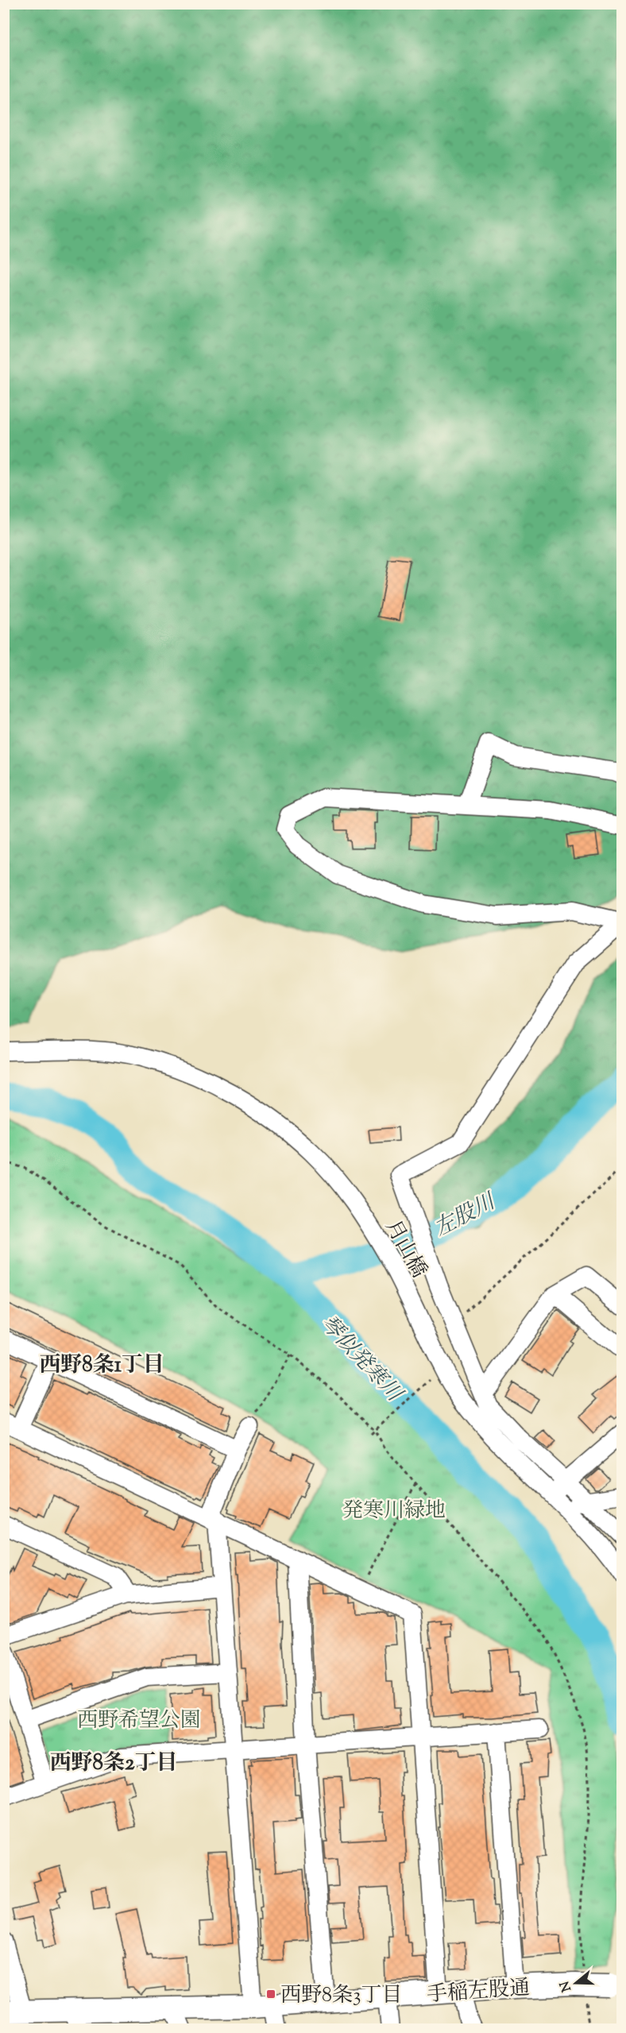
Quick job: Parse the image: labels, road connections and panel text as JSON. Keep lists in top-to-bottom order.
{
  "streets": {
    "main road": ["手稲左股通"],
    "street": ["月山橋"]
  },
  "districts": ["西野8条1丁目", "西野8条2丁目"],
  "water": ["左股川", "琴似発寒川"],
  "parks": ["発寒川緑地", "西野希望公園"],
  "places": {
    "transit": ["西野8条3丁目"]
  },
  "north": "left"
}
